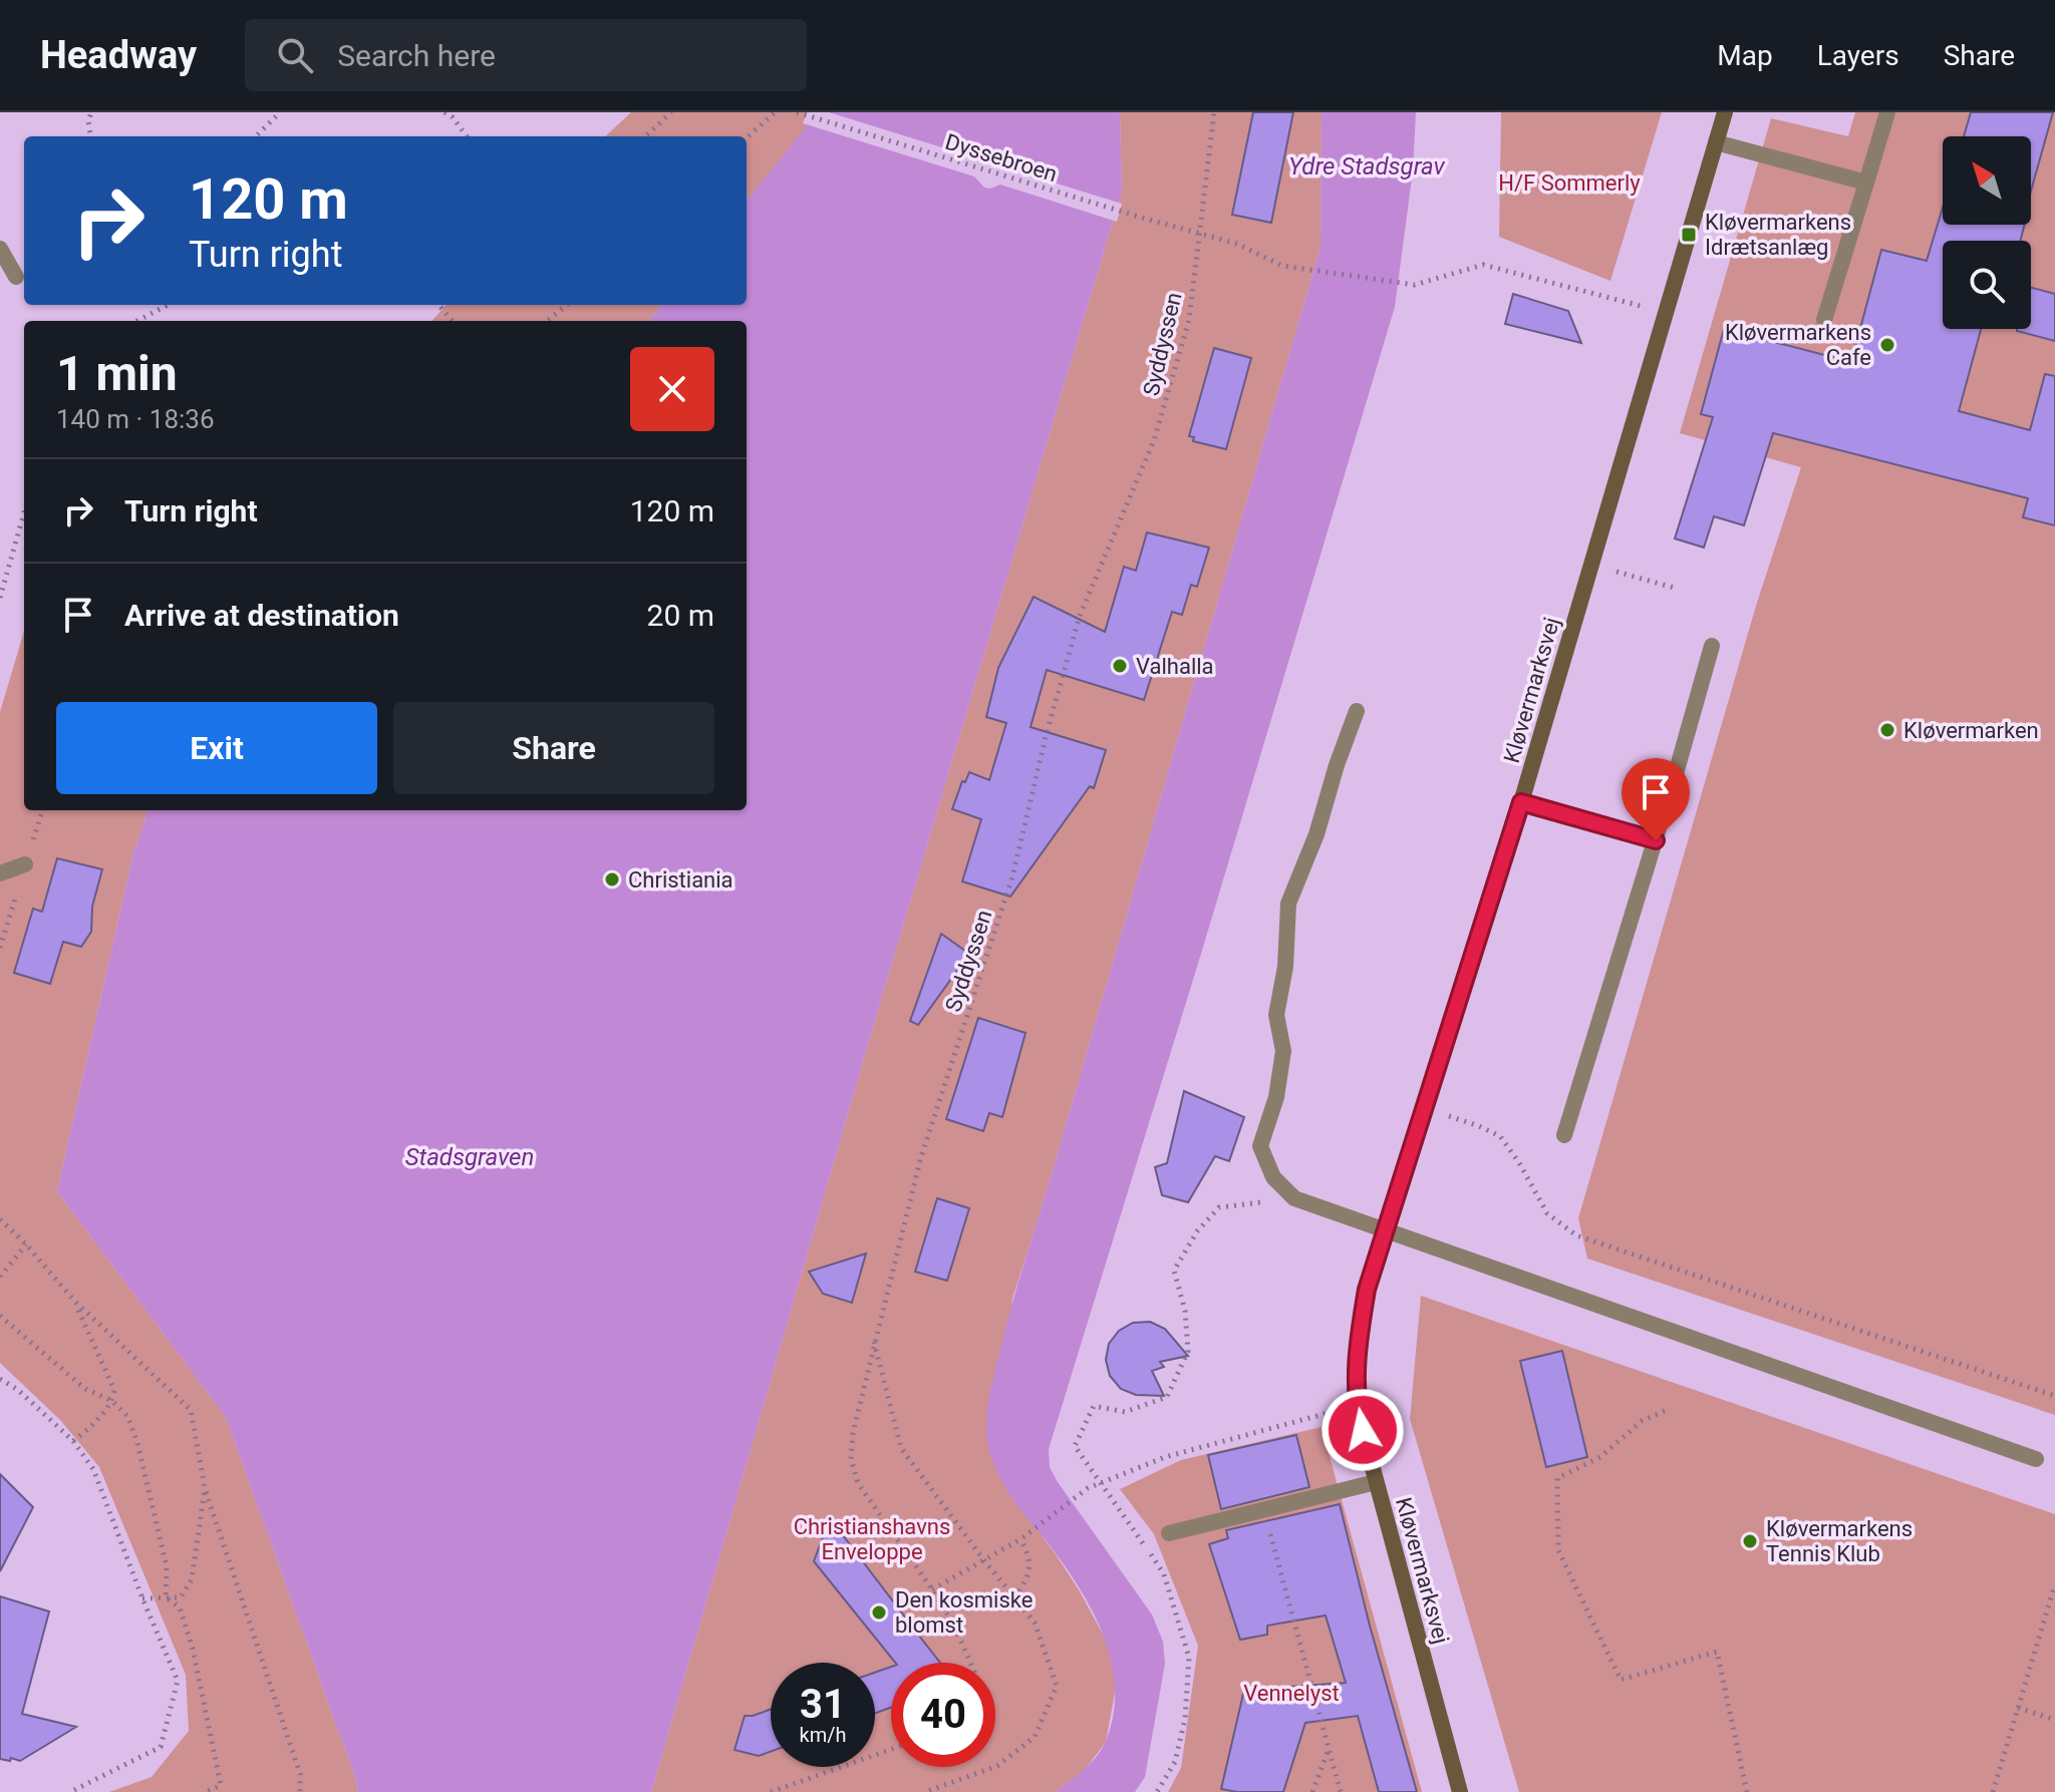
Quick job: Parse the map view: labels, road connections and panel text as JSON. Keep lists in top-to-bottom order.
{
  "streets": {
    "street": ["Kløvermarksvej"],
    "path": ["Dyssebroen", "Syddyssen"]
  },
  "crossings": [
    ["Dyssebroen", "Syddyssen"],
    ["Dyssebroen", "Kløvermarksvej"]
  ],
  "water": ["Ydre Stadsgrav", "Stadsgraven"],
  "parks": ["H/F Sommerly", "Christianshavns Enveloppe", "Vennelyst"],
  "places": {
    "transit": ["Kløvermarkens Idrætsanlæg"],
    "other": [
      "Kløvermarkens Cafe",
      "Valhalla",
      "Kløvermarken",
      "Christiania",
      "Kløvermarkens Tennis Klub",
      "Den kosmiske blomst"
    ]
  },
  "north": "top left",
  "page": {
    "header": "Headway",
    "search": "Search here",
    "nav": ["Map", "Layers", "Share"],
    "turn": ["120 m", "Turn right"],
    "heading": ["1 min", "140 m · 18:36"],
    "list": [
      {
        "name": "Turn right",
        "value": "120 m"
      },
      {
        "name": "Arrive at destination",
        "value": "20 m"
      }
    ],
    "buttons": ["Exit", "Share"],
    "speed": "31 km/h",
    "limit": "40"
  }
}
